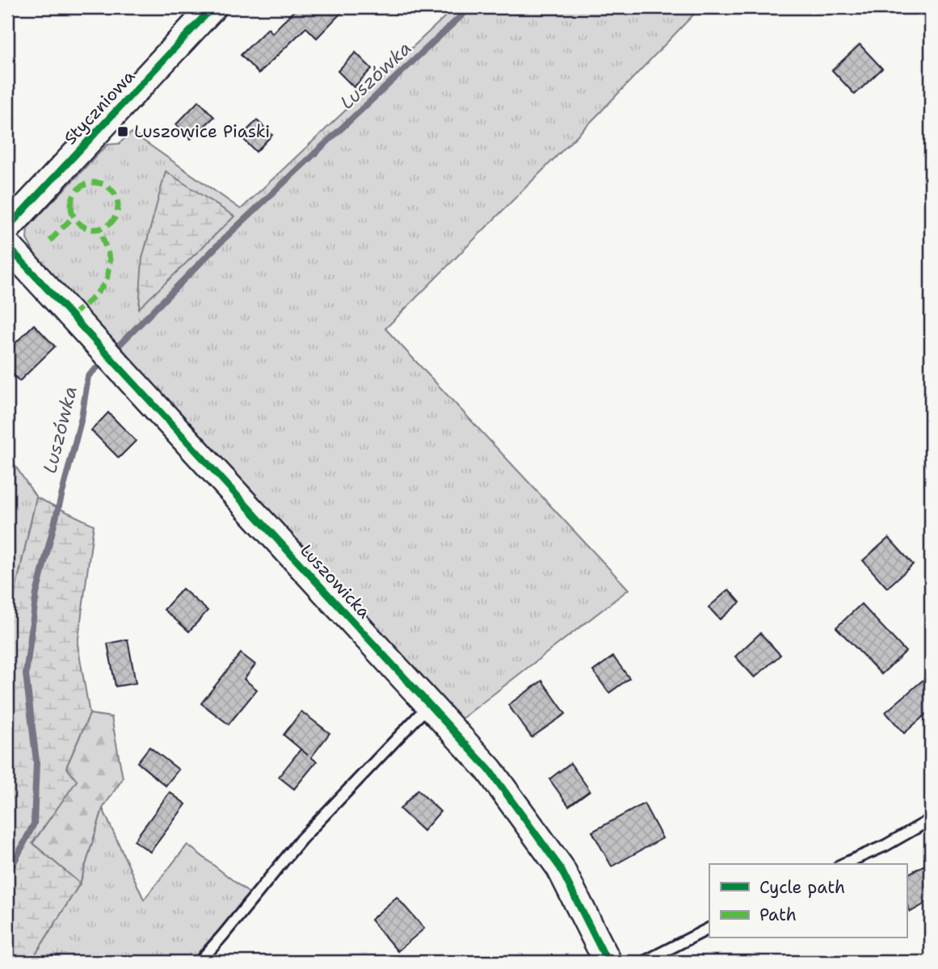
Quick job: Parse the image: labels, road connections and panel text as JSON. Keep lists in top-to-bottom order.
{
  "streets": {
    "street": ["Styczniowa", "Luszowicka"]
  },
  "water": ["Luszówka"],
  "places": {
    "transit": ["Luszowice Piaski"]
  },
  "legend": ["Cycle path", "Path"]
}
